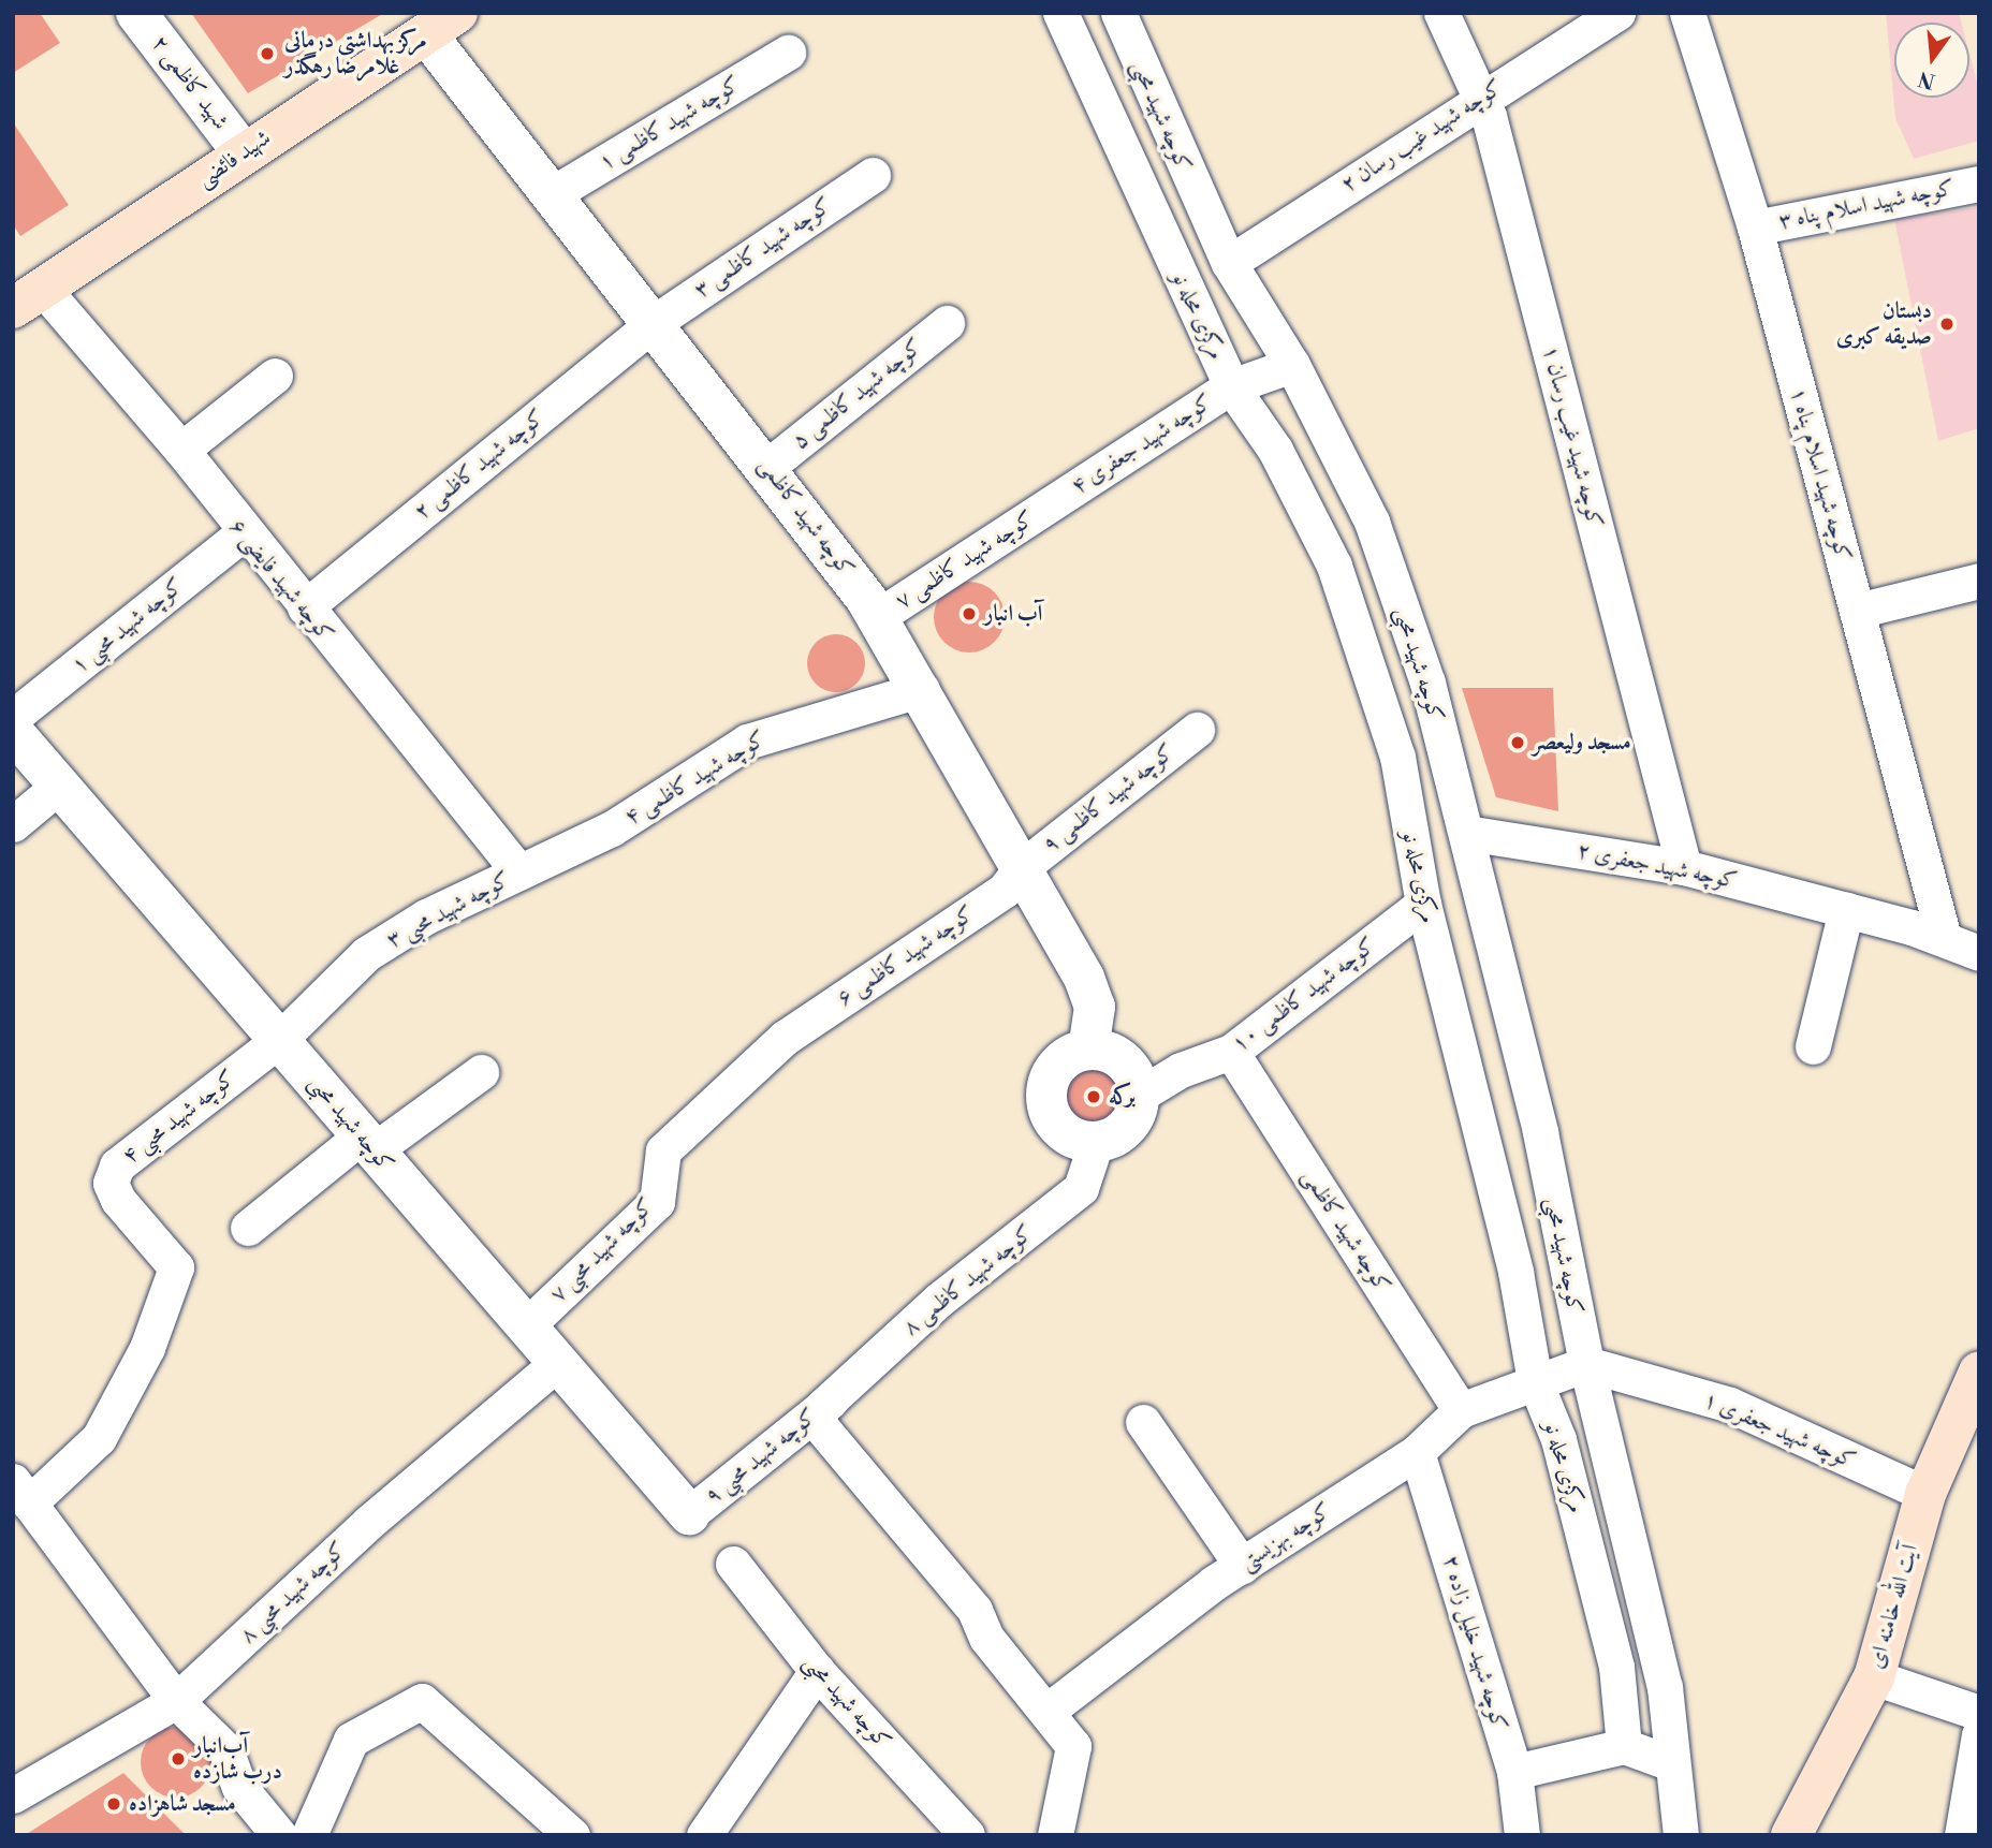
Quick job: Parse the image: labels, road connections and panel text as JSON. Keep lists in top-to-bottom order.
{
  "streets": {
    "main road": ["شهید فائضی", "آیت الله خامنه ای"],
    "street": [
      "شهید کاظمی ۲",
      "کوچه شهید محبی",
      "کوچه شهید کاظمی ۱",
      "کوچه شهید غیب رسان ۲",
      "کوچه شهید اسلام پناه ۳",
      "کوچه شهید کاظمی ۳",
      "مرکزی محله نو",
      "کوچه شهید کاظمی ۵",
      "کوچه شهید غیب رسان ۱",
      "کوچه شهید جعفری ۴",
      "کوچه شهید کاظمی ۲",
      "کوچه شهید اسلام پناه ۱",
      "کوچه شهید کاظمی",
      "کوچه شهید کاظمی ۷",
      "کوچه شهید فایضی ۶",
      "کوچه شهید محبی ۱",
      "کوچه شهید کاظمی ۴",
      "کوچه شهید کاظمی ۹",
      "کوچه شهید جعفری ۲",
      "کوچه شهید محبی ۳",
      "کوچه شهید کاظمی ۶",
      "کوچه شهید کاظمی ۱۰",
      "کوچه شهید محبی ۴",
      "کوچه شهید محبی ۷",
      "کوچه شهید کاظمی ۸",
      "کوچه شهید جعفری ۱",
      "کوچه شهید محبی ۹",
      "کوچه بهزیستی",
      "کوچه شهید محبی ۸",
      "کوچه شهید خلیل زاده ۲"
    ]
  },
  "crossings": [
    ["شهید کاظمی ۲", "شهید فائضی"],
    ["کوچه شهید محبی", "کوچه شهید غیب رسان ۲"],
    ["کوچه شهید محبی", "مرکزی محله نو"],
    ["کوچه شهید محبی", "کوچه شهید جعفری ۴"],
    ["کوچه شهید محبی", "کوچه شهید جعفری ۲"],
    ["کوچه شهید محبی", "کوچه شهید محبی ۳"],
    ["کوچه شهید محبی", "کوچه شهید محبی ۴"],
    ["کوچه شهید محبی", "کوچه شهید محبی ۷"],
    ["کوچه شهید محبی", "کوچه شهید جعفری ۱"],
    ["کوچه شهید محبی", "کوچه شهید محبی ۹"],
    ["کوچه شهید محبی", "کوچه بهزیستی"],
    ["کوچه شهید محبی", "کوچه شهید محبی ۸"],
    ["کوچه شهید کاظمی ۱", "کوچه شهید کاظمی"],
    ["کوچه شهید غیب رسان ۲", "کوچه شهید غیب رسان ۱"],
    ["شهید فائضی", "کوچه شهید کاظمی"],
    ["شهید فائضی", "کوچه شهید فایضی ۶"],
    ["کوچه شهید اسلام پناه ۳", "کوچه شهید اسلام پناه ۱"],
    ["کوچه شهید کاظمی ۳", "کوچه شهید کاظمی ۲"],
    ["کوچه شهید کاظمی ۳", "کوچه شهید کاظمی"],
    ["مرکزی محله نو", "کوچه شهید جعفری ۴"],
    ["مرکزی محله نو", "کوچه شهید کاظمی ۱۰"],
    ["مرکزی محله نو", "کوچه شهید جعفری ۱"],
    ["مرکزی محله نو", "کوچه بهزیستی"],
    ["کوچه شهید کاظمی ۵", "کوچه شهید کاظمی"],
    ["کوچه شهید غیب رسان ۱", "کوچه شهید جعفری ۲"],
    ["کوچه شهید جعفری ۴", "کوچه شهید کاظمی ۷"],
    ["کوچه شهید کاظمی ۲", "کوچه شهید کاظمی"],
    ["کوچه شهید کاظمی ۲", "کوچه شهید فایضی ۶"],
    ["کوچه شهید اسلام پناه ۱", "کوچه شهید جعفری ۲"],
    ["کوچه شهید کاظمی", "کوچه شهید کاظمی ۷"],
    ["کوچه شهید کاظمی", "کوچه شهید کاظمی ۴"],
    ["کوچه شهید کاظمی", "کوچه شهید کاظمی ۹"],
    ["کوچه شهید کاظمی", "کوچه شهید کاظمی ۶"],
    ["کوچه شهید کاظمی", "کوچه شهید کاظمی ۱۰"],
    ["کوچه شهید کاظمی", "کوچه شهید کاظمی ۸"],
    ["کوچه شهید کاظمی", "کوچه بهزیستی"],
    ["کوچه شهید فایضی ۶", "کوچه شهید محبی ۱"],
    ["کوچه شهید فایضی ۶", "کوچه شهید کاظمی ۴"],
    ["کوچه شهید فایضی ۶", "کوچه شهید محبی ۳"],
    ["کوچه شهید کاظمی ۴", "کوچه شهید محبی ۳"],
    ["کوچه شهید کاظمی ۹", "کوچه شهید کاظمی ۶"],
    ["کوچه شهید محبی ۳", "کوچه شهید محبی ۴"],
    ["کوچه شهید کاظمی ۶", "کوچه شهید محبی ۷"],
    ["کوچه شهید کاظمی ۱۰", "کوچه شهید کاظمی ۸"],
    ["کوچه شهید کاظمی ۸", "کوچه شهید محبی ۹"],
    ["کوچه شهید جعفری ۱", "کوچه بهزیستی"],
    ["کوچه شهید جعفری ۱", "آیت الله خامنه ای"],
    ["کوچه بهزیستی", "کوچه شهید خلیل زاده ۲"]
  ],
  "places": [
    "مرکز بهداشتی درمانی غلامرضا رهگذر",
    "دبستان صدیقه کبری",
    "آب انبار",
    "مسجد ولیعصر",
    "برکه",
    "آب‌انبار درب شازده",
    "مسجد شاهزاده"
  ],
  "north": "bottom"
}
